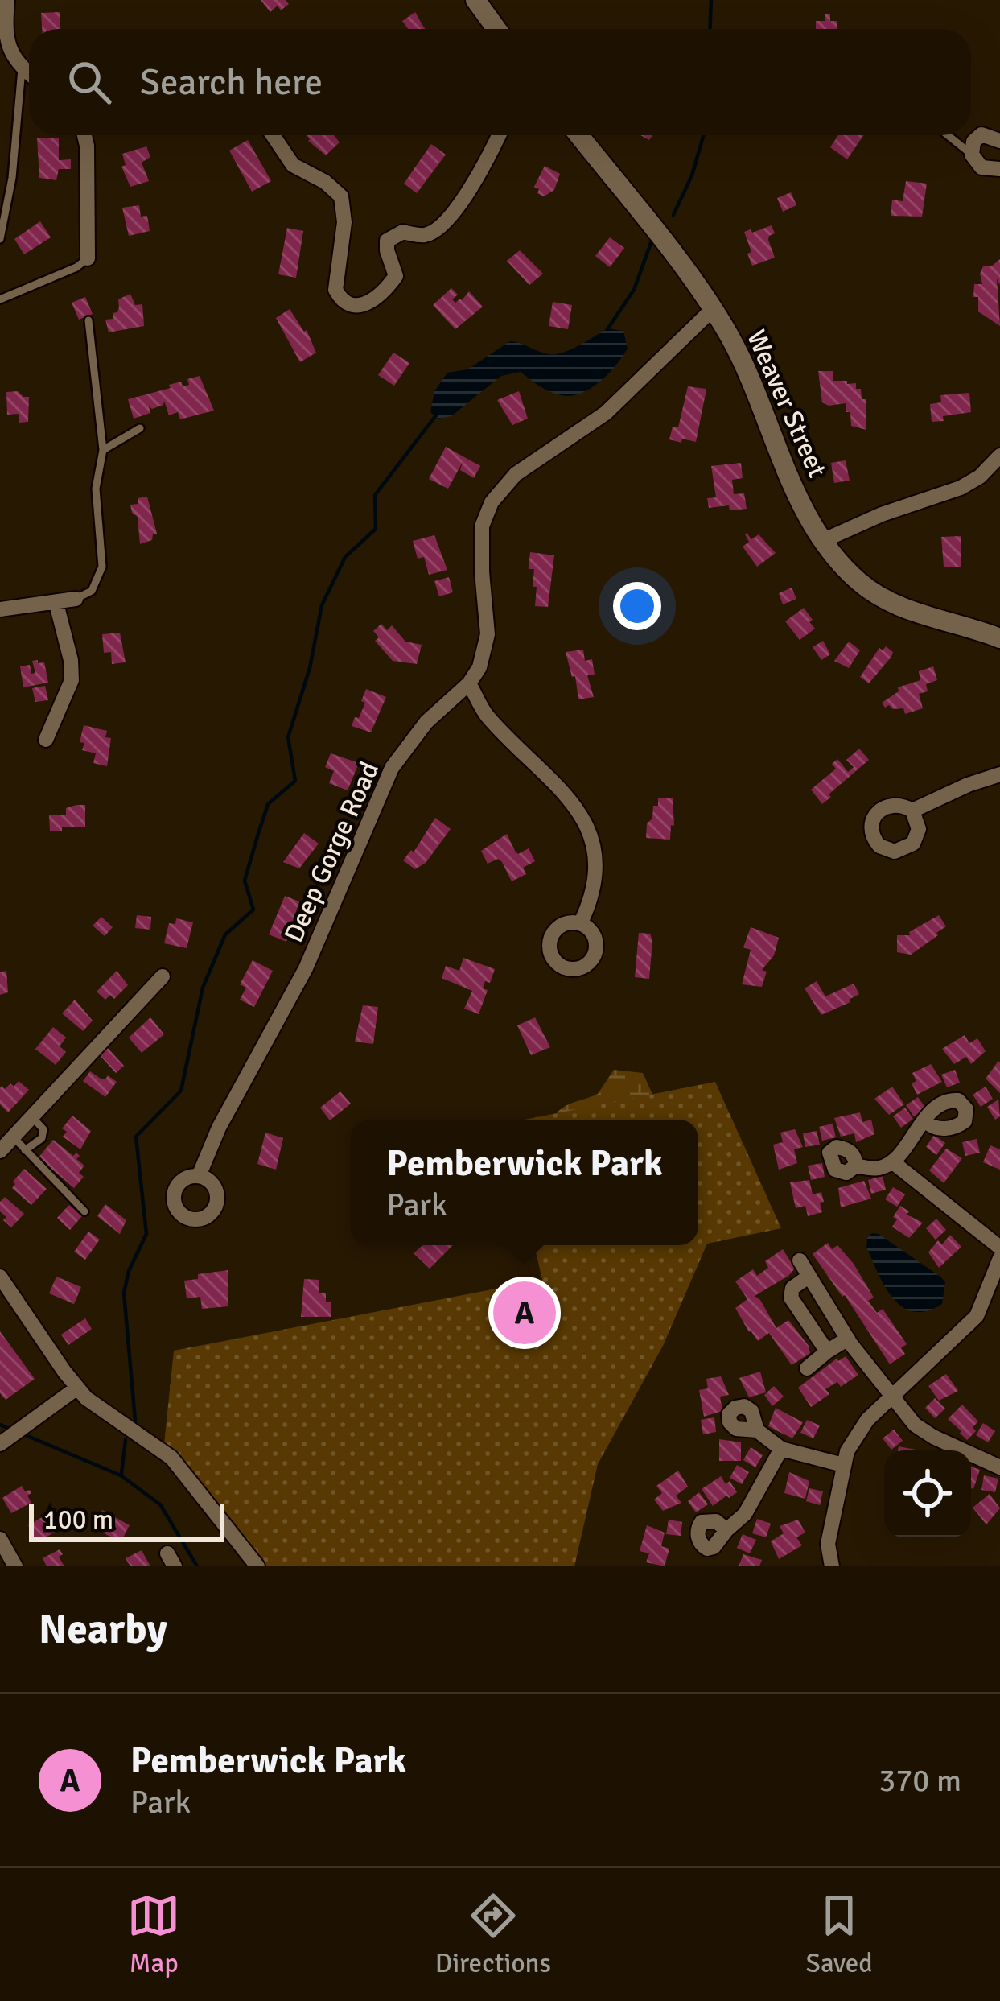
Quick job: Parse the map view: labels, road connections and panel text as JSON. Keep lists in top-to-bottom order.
{
  "streets": {
    "street": ["Weaver Street", "Deep Gorge Road"]
  },
  "crossings": [
    ["Weaver Street", "Deep Gorge Road"]
  ],
  "scale_bar": "100 m",
  "page": {
    "search": "Search here",
    "popup": ["Pemberwick Park", "Park"],
    "pins": "A",
    "scale": "100 m",
    "heading": "Nearby",
    "list": [
      {
        "mark": "A",
        "name": "Pemberwick Park",
        "note": "Park",
        "value": "370 m"
      }
    ],
    "nav": ["Map", "Directions", "Saved"]
  }
}
